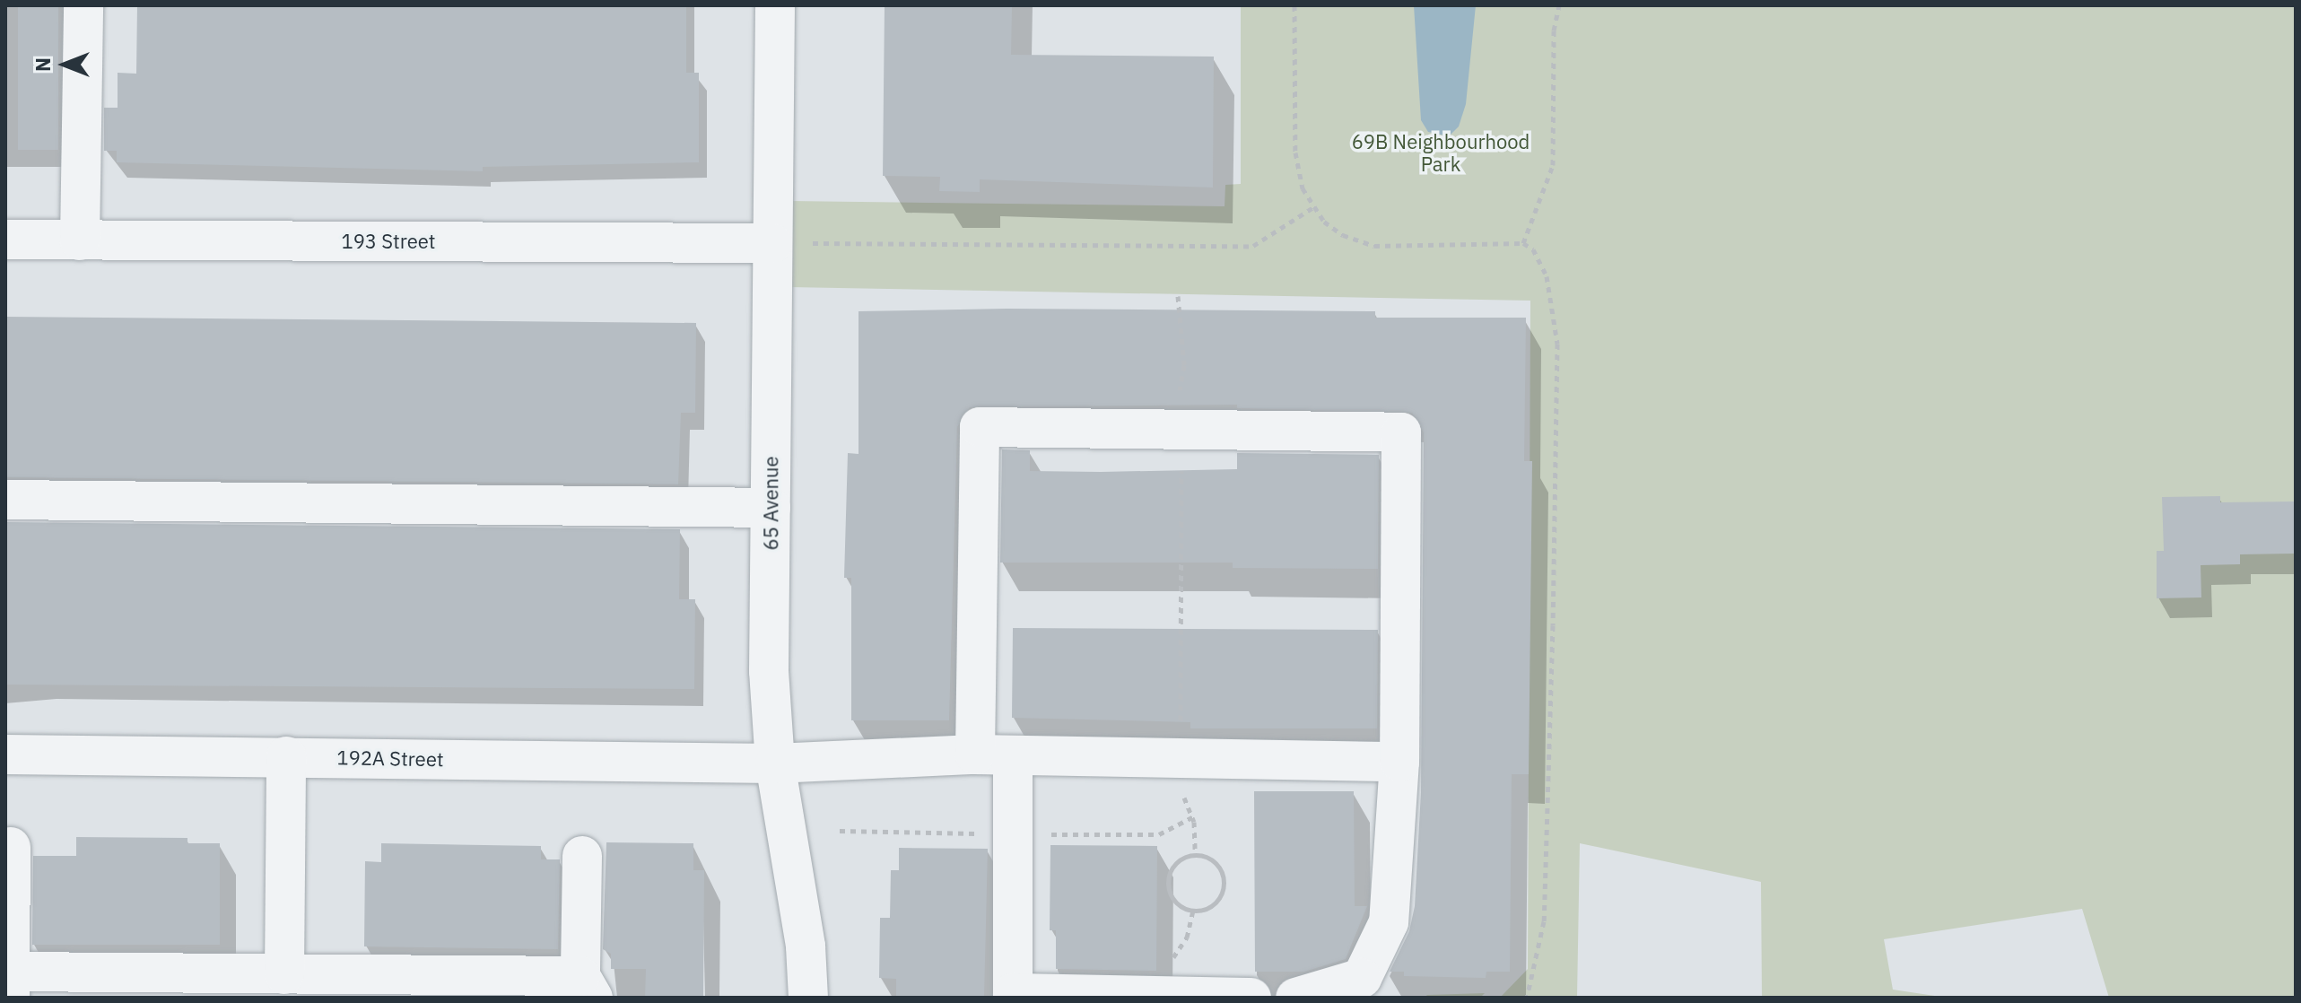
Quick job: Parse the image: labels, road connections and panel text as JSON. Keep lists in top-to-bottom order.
{
  "streets": {
    "street": ["193 Street", "65 Avenue", "192A Street"]
  },
  "crossings": [
    ["193 Street", "65 Avenue"],
    ["65 Avenue", "192A Street"]
  ],
  "parks": ["69B Neighbourhood Park"],
  "north": "left"
}
